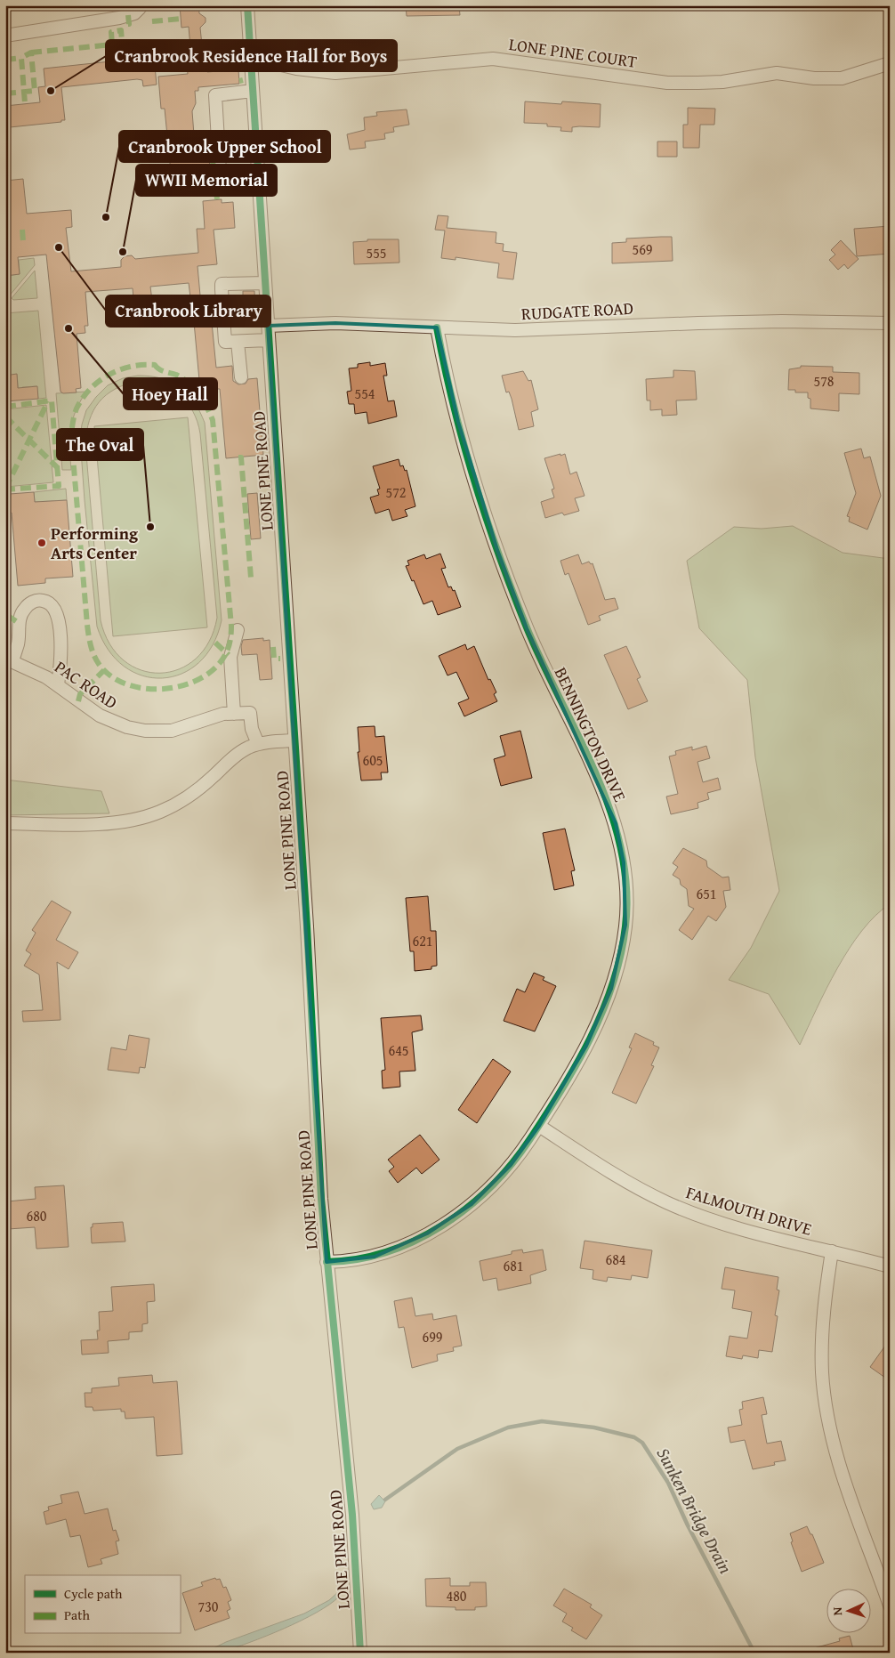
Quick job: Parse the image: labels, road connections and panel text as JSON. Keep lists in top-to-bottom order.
{
  "streets": {
    "street": [
      "LONE PINE COURT",
      "RUDGATE ROAD",
      "LONE PINE ROAD",
      "PAC ROAD",
      "BENNINGTON DRIVE",
      "FALMOUTH DRIVE"
    ]
  },
  "crossings": [
    ["LONE PINE COURT", "LONE PINE ROAD"],
    ["RUDGATE ROAD", "LONE PINE ROAD"],
    ["RUDGATE ROAD", "BENNINGTON DRIVE"],
    ["LONE PINE ROAD", "BENNINGTON DRIVE"],
    ["BENNINGTON DRIVE", "FALMOUTH DRIVE"]
  ],
  "water": ["Sunken Bridge Drain"],
  "places": [
    "Cranbrook Residence Hall for Boys",
    "Cranbrook Upper School",
    "Cranbrook Library",
    "WWII Memorial",
    "Hoey Hall",
    "The Oval",
    "Performing Arts Center"
  ],
  "house_numbers": [
    "569",
    "555",
    "578",
    "554",
    "572",
    "605",
    "651",
    "621",
    "645",
    "680",
    "684",
    "681",
    "699",
    "480",
    "730"
  ],
  "legend": ["Cycle path", "Path"],
  "north": "left"
}
